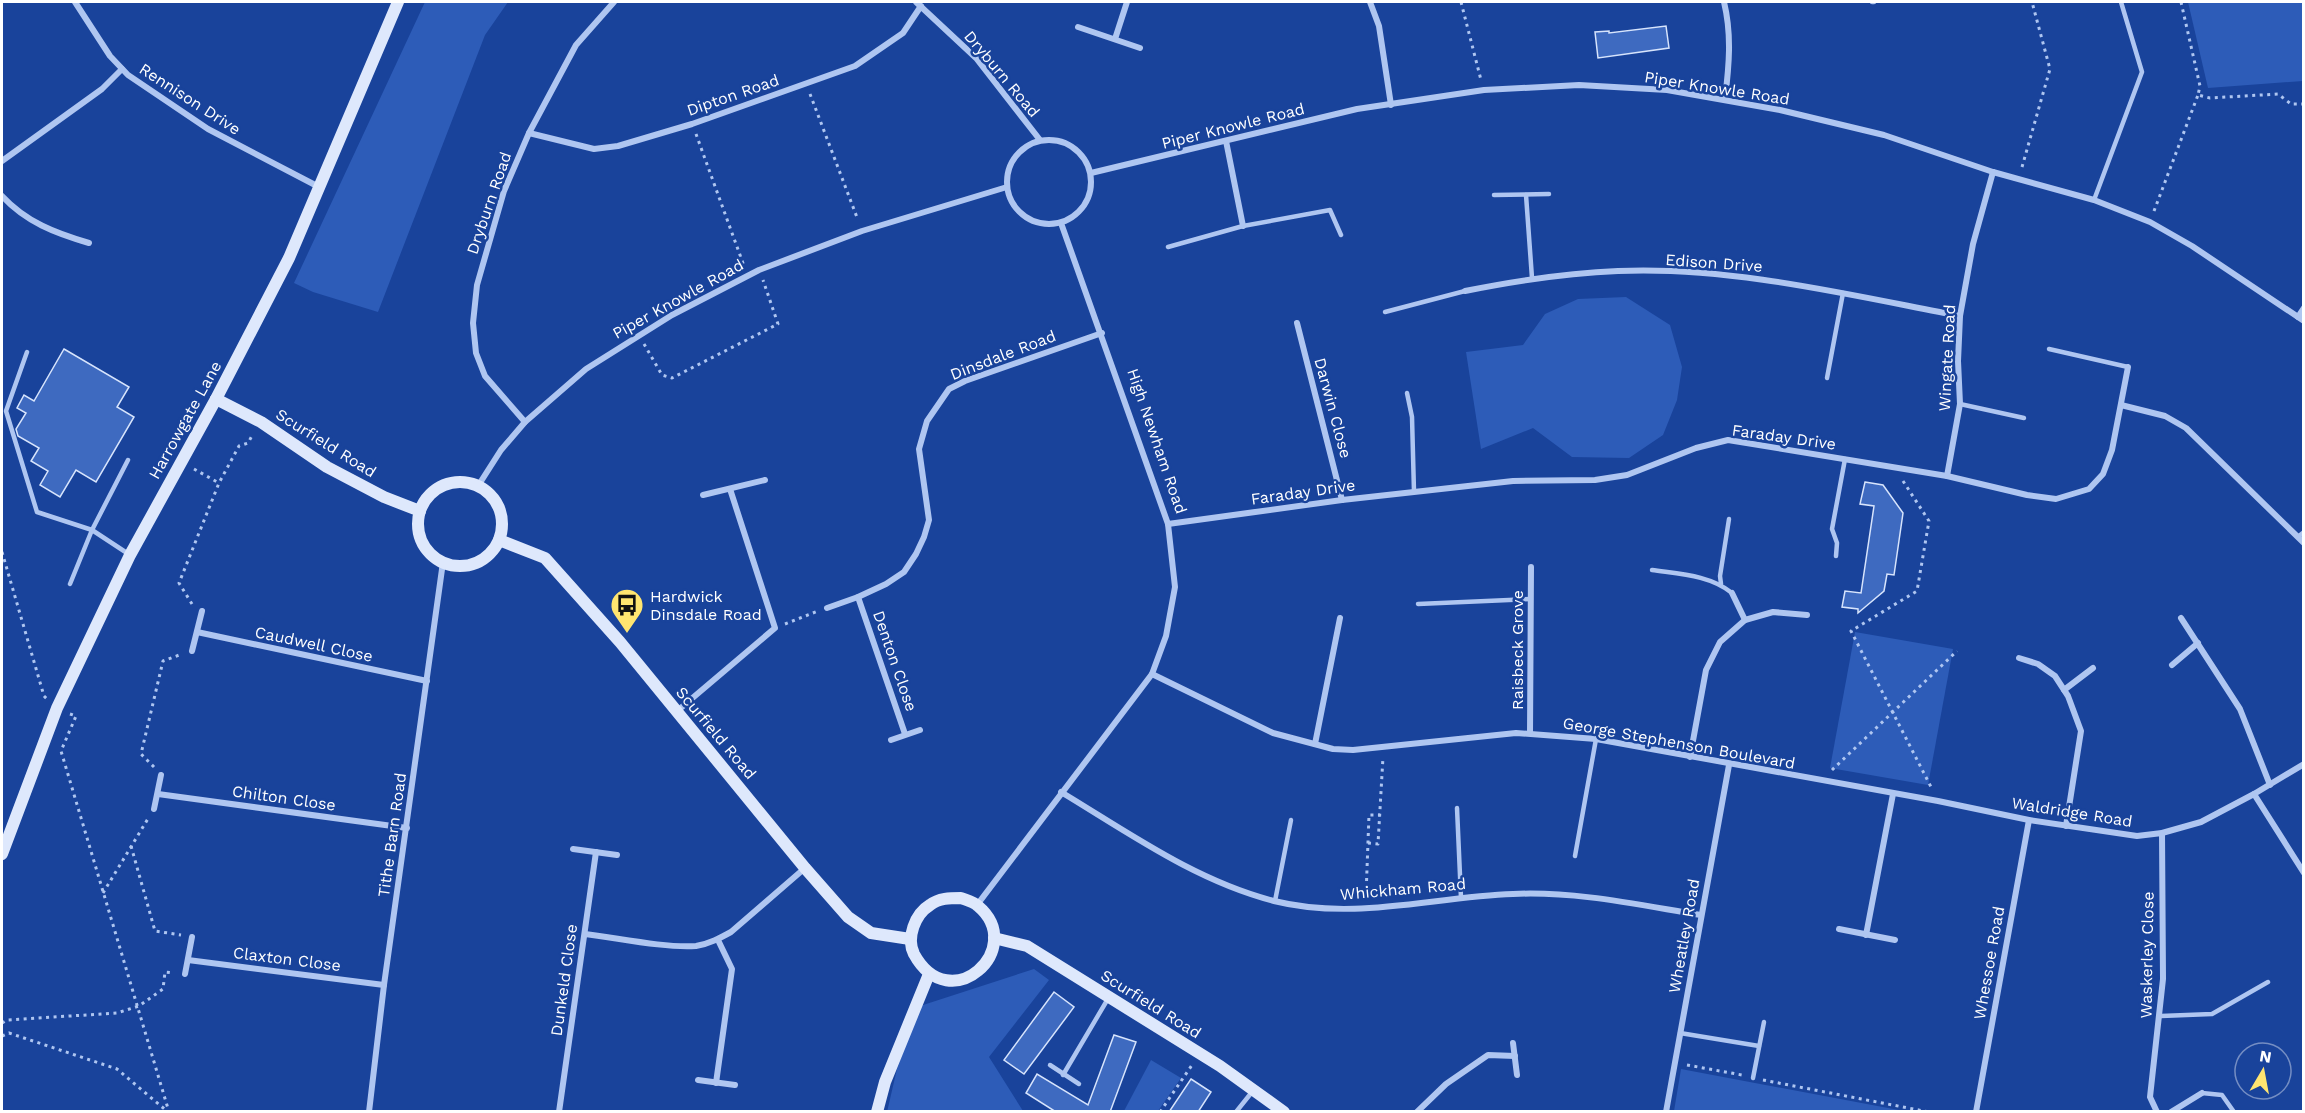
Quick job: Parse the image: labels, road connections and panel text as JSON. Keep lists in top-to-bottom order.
{
  "streets": {
    "street": [
      "Dryburn Road",
      "Piper Knowle Road",
      "Dipton Road",
      "Rennison Drive",
      "Edison Drive",
      "Dinsdale Road",
      "Wingate Road",
      "Darwin Close",
      "Harrowgate Lane",
      "Faraday Drive",
      "High Newham Road",
      "Scurfield Road",
      "Caudwell Close",
      "Raisbeck Grove",
      "Denton Close",
      "George Stephenson Boulevard",
      "Chilton Close",
      "Waldridge Road",
      "Tithe Barn Road",
      "Whickham Road",
      "Wheatley Road",
      "Waskerley Close",
      "Claxton Close",
      "Whessoe Road",
      "Dunkeld Close"
    ]
  },
  "crossings": [
    ["Dryburn Road", "Piper Knowle Road"],
    ["Dryburn Road", "Dipton Road"],
    ["Dryburn Road", "High Newham Road"],
    ["Piper Knowle Road", "Wingate Road"],
    ["Piper Knowle Road", "High Newham Road"],
    ["Piper Knowle Road", "Scurfield Road"],
    ["Piper Knowle Road", "Tithe Barn Road"],
    ["Rennison Drive", "Harrowgate Lane"],
    ["Edison Drive", "Wingate Road"],
    ["Dinsdale Road", "High Newham Road"],
    ["Dinsdale Road", "Denton Close"],
    ["Wingate Road", "Faraday Drive"],
    ["Darwin Close", "Faraday Drive"],
    ["Harrowgate Lane", "Scurfield Road"],
    ["Faraday Drive", "High Newham Road"],
    ["High Newham Road", "Scurfield Road"],
    ["High Newham Road", "George Stephenson Boulevard"],
    ["High Newham Road", "Whickham Road"],
    ["Scurfield Road", "Tithe Barn Road"],
    ["Caudwell Close", "Tithe Barn Road"],
    ["Raisbeck Grove", "George Stephenson Boulevard"],
    ["George Stephenson Boulevard", "Waldridge Road"],
    ["George Stephenson Boulevard", "Wheatley Road"],
    ["Chilton Close", "Tithe Barn Road"],
    ["Waldridge Road", "Waskerley Close"],
    ["Waldridge Road", "Whessoe Road"],
    ["Tithe Barn Road", "Claxton Close"],
    ["Whickham Road", "Wheatley Road"]
  ],
  "places": {
    "bus stop": ["Hardwick Dinsdale Road"]
  },
  "north": "top"
}
